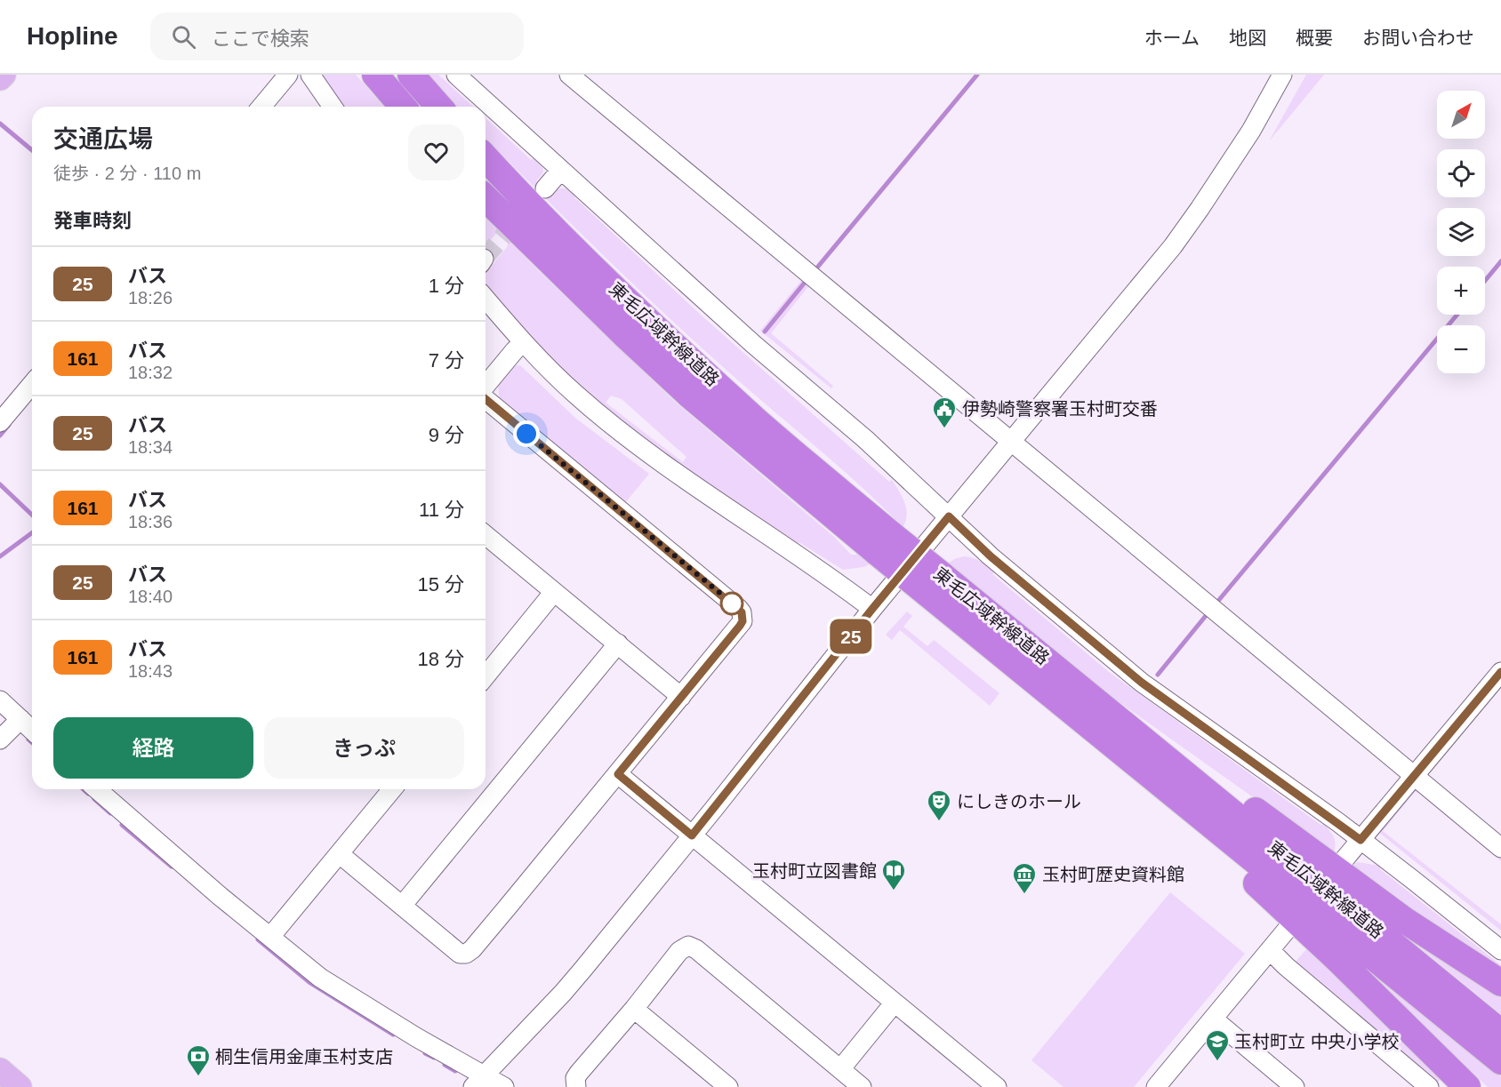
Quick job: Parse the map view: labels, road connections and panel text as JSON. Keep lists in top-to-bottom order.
{
  "streets": {
    "highway": ["東毛広域幹線道路"]
  },
  "places": {
    "public building": ["伊勢崎警察署玉村町交番"],
    "theatre": ["にしきのホール"],
    "library": ["玉村町立図書館"],
    "museum": ["玉村町歴史資料館"],
    "school or university": ["玉村町立 中央小学校"],
    "bank": ["桐生信用金庫玉村支店"]
  },
  "lines": ["bus line 25"],
  "north": "top right",
  "page": {
    "header": "Hopline",
    "search": "ここで検索",
    "nav": [
      "ホーム",
      "地図",
      "概要",
      "お問い合わせ"
    ],
    "on_map": "25",
    "map_buttons": ["+", "−"],
    "heading": [
      ["交通広場", "徒歩 · 2 分 · 110 m"],
      "発車時刻"
    ],
    "list": [
      {
        "mark": "25",
        "name": "バス",
        "note": "18:26",
        "value": "1 分"
      },
      {
        "mark": "161",
        "name": "バス",
        "note": "18:32",
        "value": "7 分"
      },
      {
        "mark": "25",
        "name": "バス",
        "note": "18:34",
        "value": "9 分"
      },
      {
        "mark": "161",
        "name": "バス",
        "note": "18:36",
        "value": "11 分"
      },
      {
        "mark": "25",
        "name": "バス",
        "note": "18:40",
        "value": "15 分"
      },
      {
        "mark": "161",
        "name": "バス",
        "note": "18:43",
        "value": "18 分"
      }
    ],
    "buttons": ["経路", "きっぷ"]
  }
}
